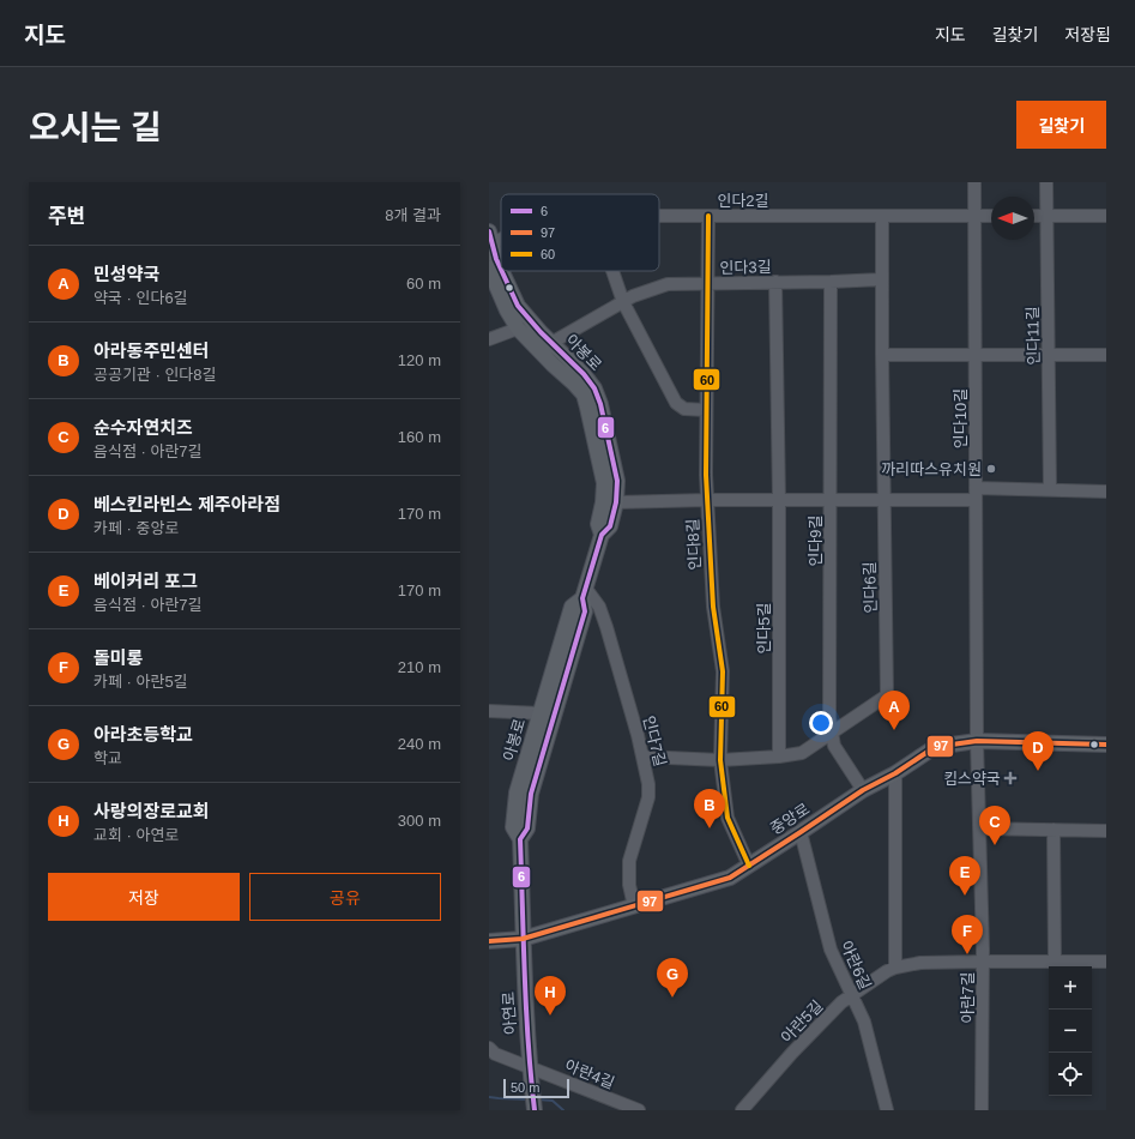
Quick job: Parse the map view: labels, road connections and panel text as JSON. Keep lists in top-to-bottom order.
{
  "streets": {
    "main road": ["아봉로", "중앙로", "아연로"],
    "street": [
      "인다2길",
      "인다3길",
      "인다11길",
      "인다10길",
      "인다9길",
      "인다8길",
      "인다6길",
      "인다5길",
      "인다7길",
      "아란6길",
      "아란7길",
      "아란5길",
      "아란4길"
    ]
  },
  "crossings": [
    ["인다2길", "인다10길"],
    ["인다2길", "인다8길"],
    ["인다2길", "인다6길"],
    ["인다3길", "아봉로"],
    ["인다3길", "인다9길"],
    ["인다3길", "인다8길"],
    ["인다3길", "인다6길"],
    ["인다3길", "인다5길"],
    ["아봉로", "인다7길"],
    ["아봉로", "중앙로"],
    ["아봉로", "아연로"],
    ["인다10길", "중앙로"],
    ["인다10길", "아란7길"],
    ["인다9길", "인다6길"],
    ["인다9길", "중앙로"],
    ["인다8길", "인다6길"],
    ["인다8길", "중앙로"],
    ["인다6길", "인다5길"],
    ["인다6길", "인다7길"],
    ["인다7길", "중앙로"],
    ["중앙로", "아란6길"],
    ["중앙로", "아란7길"],
    ["중앙로", "아연로"],
    ["아란6길", "아란5길"],
    ["아란7길", "아란5길"],
    ["아연로", "아란4길"]
  ],
  "places": {
    "other": ["까리따스유치원"],
    "health": ["킴스약국"]
  },
  "lines": ["transit line 60", "transit line 6", "transit line 97"],
  "legend": ["6", "97", "60"],
  "scale_bar": "50 m",
  "north": "left",
  "page": {
    "header": "지도",
    "nav": ["지도", "길찾기", "저장됨"],
    "title": "오시는 길",
    "buttons": [
      "길찾기",
      ["저장", "공유"]
    ],
    "heading": ["주변", "8개 결과"],
    "list": [
      {
        "mark": "A",
        "name": "민성약국",
        "note": "약국 · 인다6길",
        "value": "60 m"
      },
      {
        "mark": "B",
        "name": "아라동주민센터",
        "note": "공공기관 · 인다8길",
        "value": "120 m"
      },
      {
        "mark": "C",
        "name": "순수자연치즈",
        "note": "음식점 · 아란7길",
        "value": "160 m"
      },
      {
        "mark": "D",
        "name": "베스킨라빈스 제주아라점",
        "note": "카페 · 중앙로",
        "value": "170 m"
      },
      {
        "mark": "E",
        "name": "베이커리 포그",
        "note": "음식점 · 아란7길",
        "value": "170 m"
      },
      {
        "mark": "F",
        "name": "돌미롱",
        "note": "카페 · 아란5길",
        "value": "210 m"
      },
      {
        "mark": "G",
        "name": "아라초등학교",
        "note": "학교",
        "value": "240 m"
      },
      {
        "mark": "H",
        "name": "사랑의장로교회",
        "note": "교회 · 아연로",
        "value": "300 m"
      }
    ],
    "pins": [
      "A",
      "D",
      "B",
      "C",
      "E",
      "F",
      "G",
      "H"
    ],
    "map_buttons": ["+", "−"],
    "scale": "50 m"
  }
}
